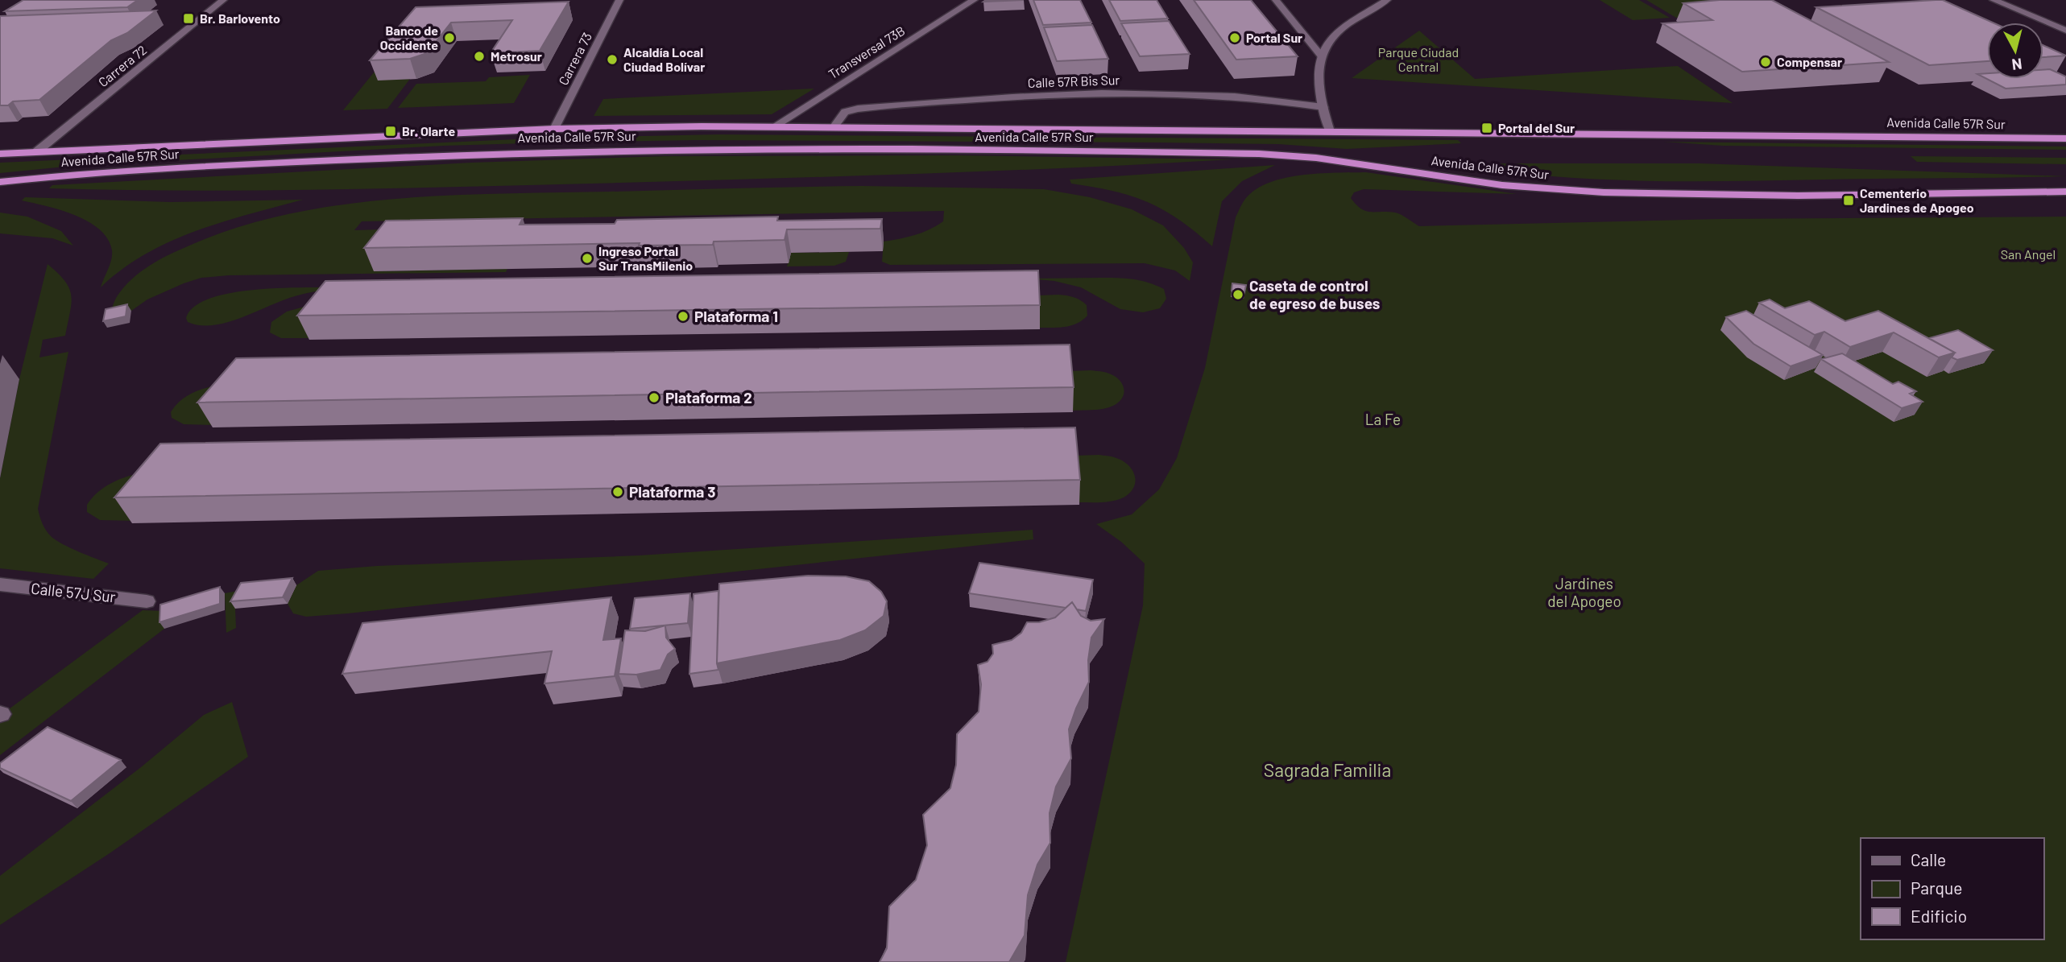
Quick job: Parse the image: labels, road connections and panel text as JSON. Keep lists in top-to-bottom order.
{
  "streets": {
    "highway": ["Avenida Calle 57R Sur"],
    "street": [
      "Transversal 73B",
      "Carrera 73",
      "Carrera 72",
      "Calle 57R Bis Sur",
      "Calle 57J Sur"
    ]
  },
  "crossings": [
    ["Transversal 73B", "Avenida Calle 57R Sur"],
    ["Carrera 73", "Avenida Calle 57R Sur"],
    ["Carrera 72", "Avenida Calle 57R Sur"],
    ["Calle 57R Bis Sur", "Avenida Calle 57R Sur"]
  ],
  "parks": [
    "Parque Ciudad Central",
    "San Angel",
    "La Fe",
    "Jardines del Apogeo",
    "Sagrada Familia"
  ],
  "places": {
    "transit": [
      "Br. Barlovento",
      "Portal del Sur",
      "Br. Olarte",
      "Cementerio Jardines de Apogeo"
    ],
    "other": [
      "Banco de Occidente",
      "Portal Sur",
      "Metrosur",
      "Alcaldía Local Ciudad Bolívar",
      "Compensar",
      "Ingreso Portal Sur TransMilenio",
      "Caseta de control de egreso de buses",
      "Plataforma 1",
      "Plataforma 2",
      "Plataforma 3"
    ]
  },
  "legend": ["Calle", "Parque", "Edificio"],
  "north": "bottom"
}
